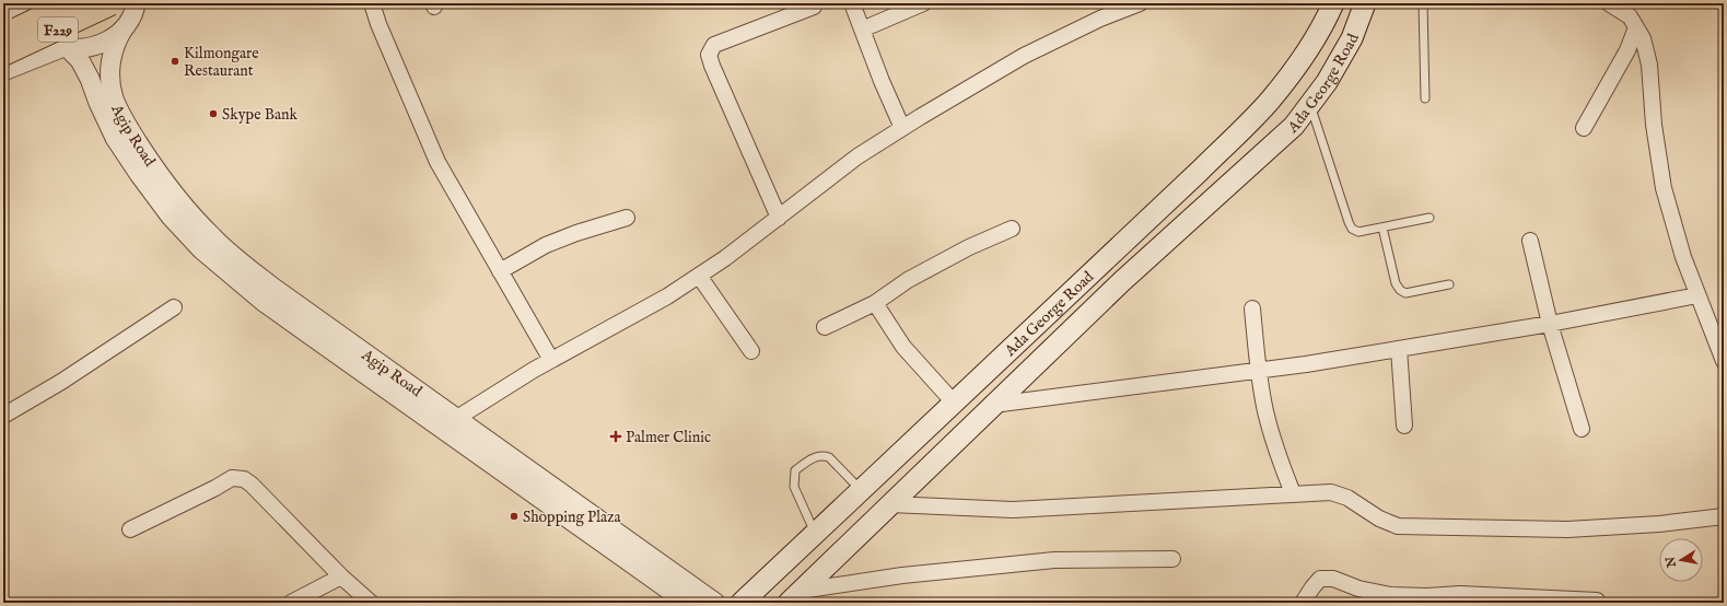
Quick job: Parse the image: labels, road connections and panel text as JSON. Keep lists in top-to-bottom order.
{
  "streets": {
    "main road": ["F229", "Ada George Road"],
    "street": ["Agip Road"]
  },
  "places": {
    "other": ["Kilmongare Restaurant", "Skype Bank", "Shopping Plaza"],
    "health": ["Palmer Clinic"]
  },
  "north": "left"
}
